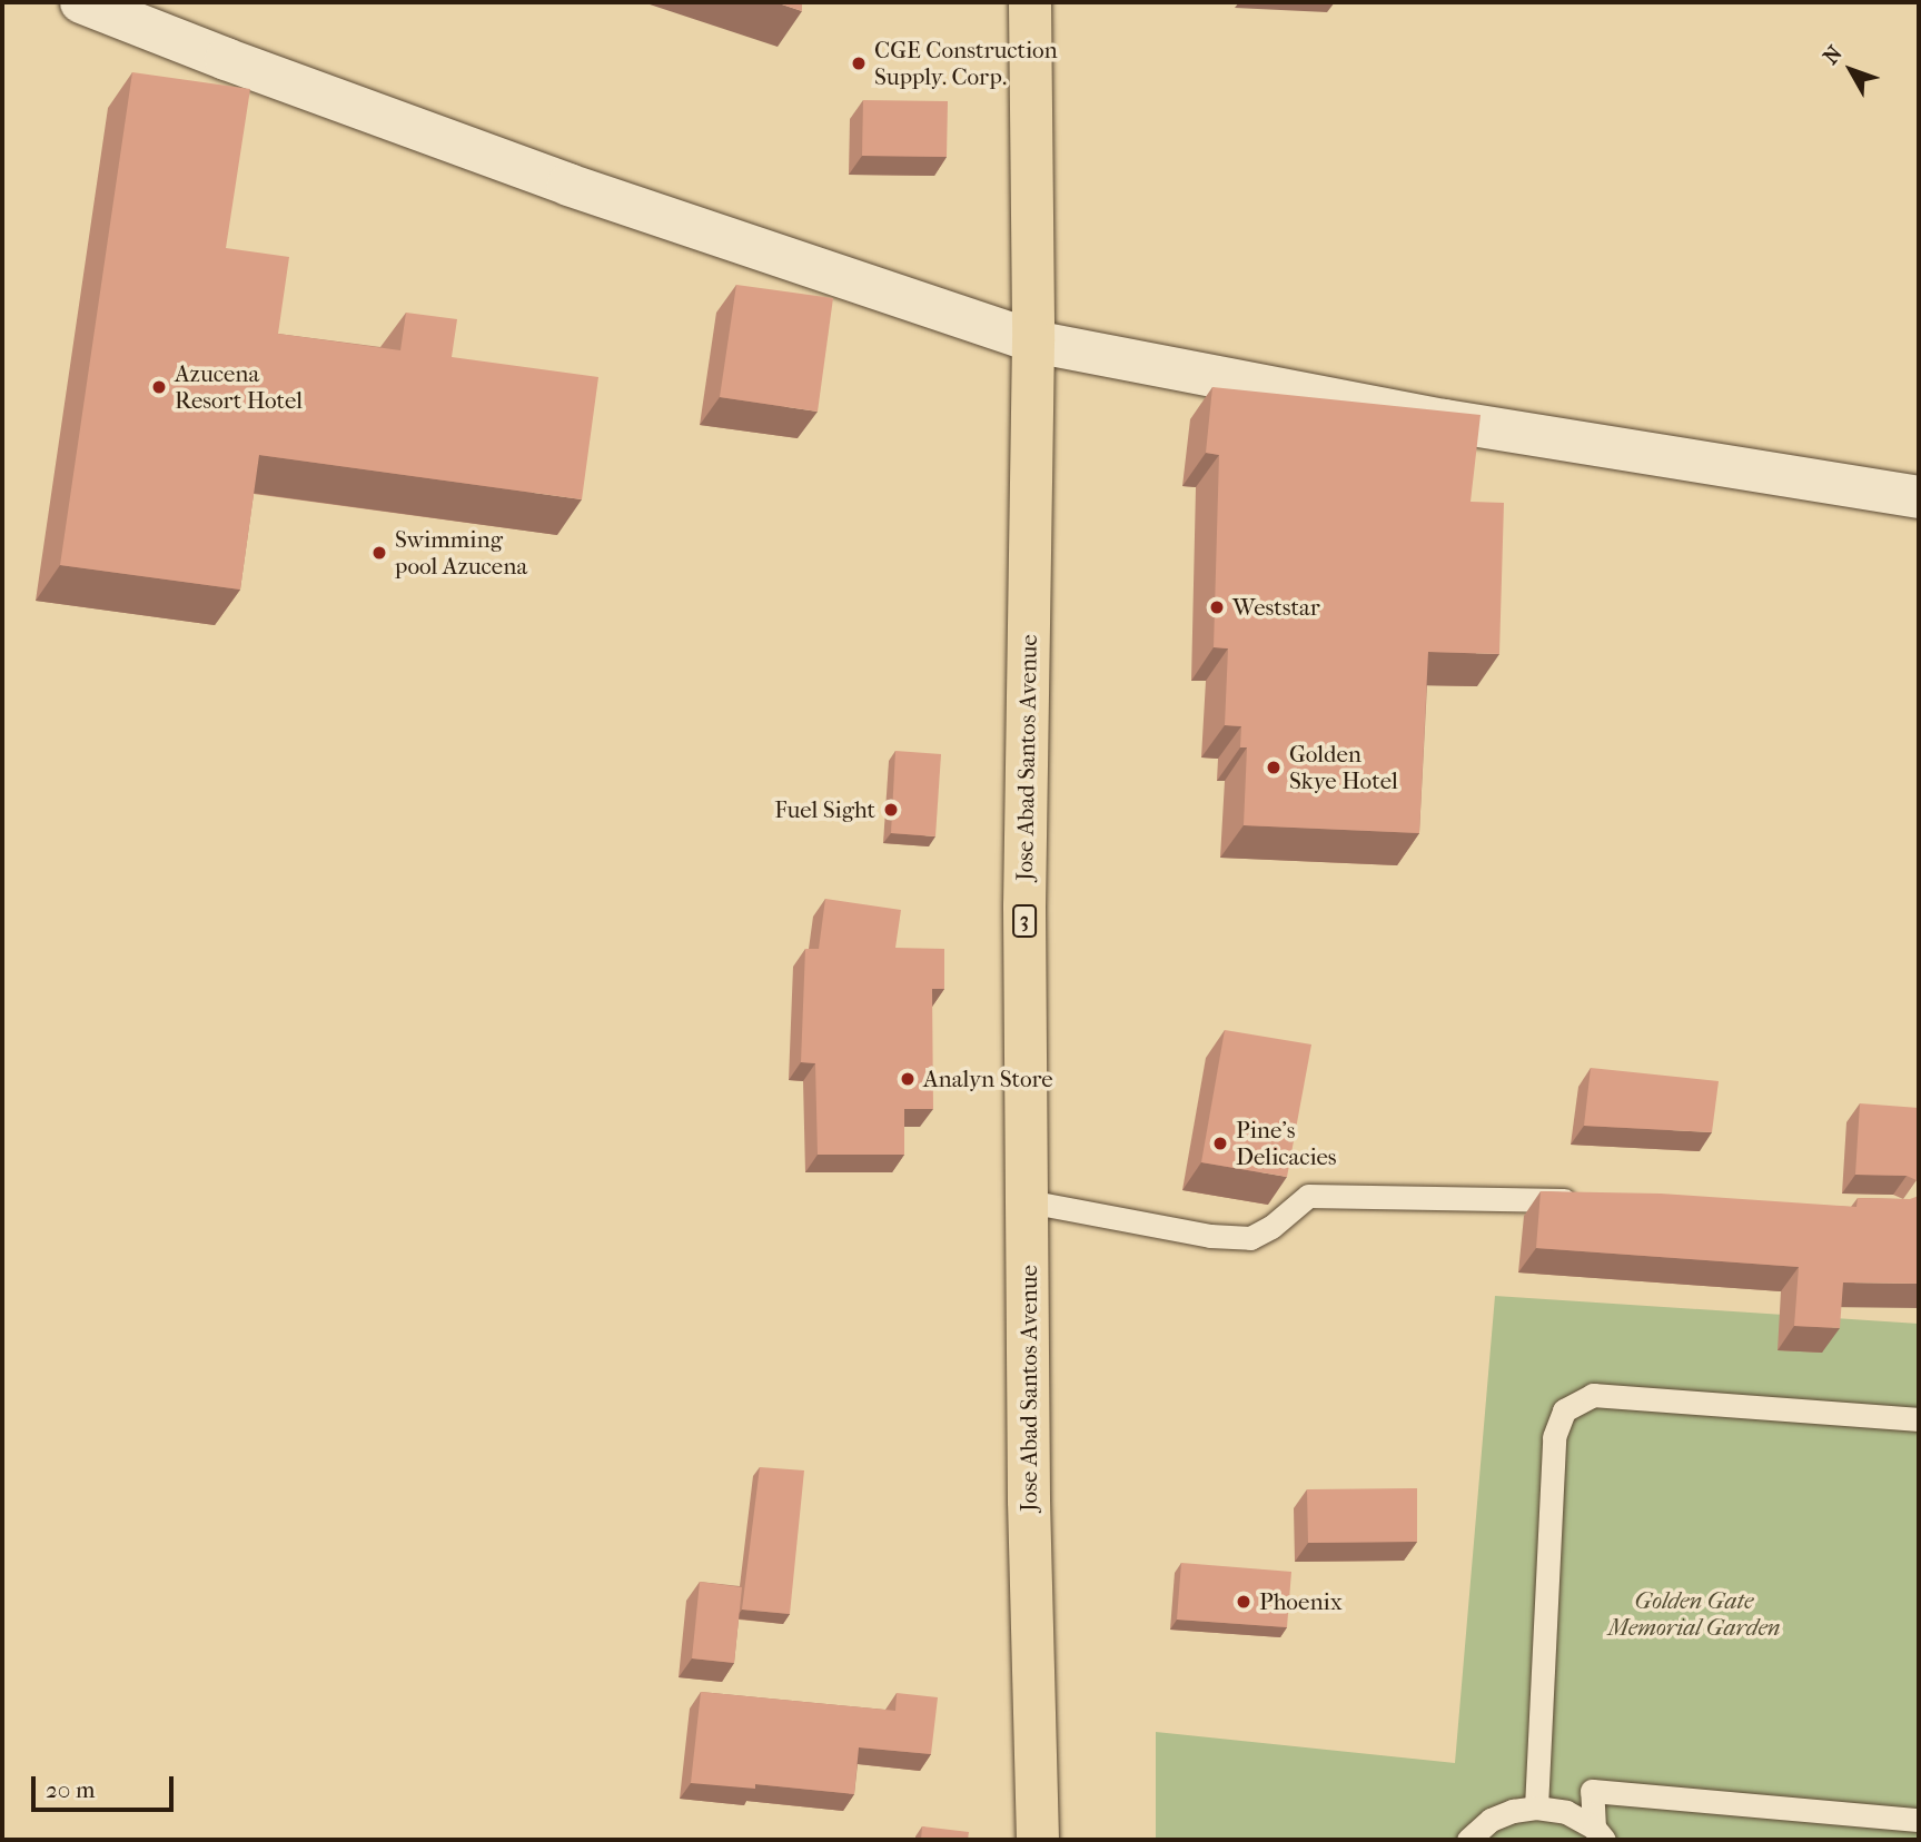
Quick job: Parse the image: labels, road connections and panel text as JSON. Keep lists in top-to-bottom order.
{
  "streets": {
    "highway": ["Jose Abad Santos Avenue", "3"]
  },
  "parks": ["Golden Gate Memorial Garden"],
  "places": [
    "CGE Construction Supply. Corp.",
    "Azucena Resort Hotel",
    "Swimming pool Azucena",
    "Weststar",
    "Golden Skye Hotel",
    "Fuel Sight",
    "Analyn Store",
    "Pine's Delicacies",
    "Phoenix"
  ],
  "scale_bar": "20 m",
  "north": "top left"
}
